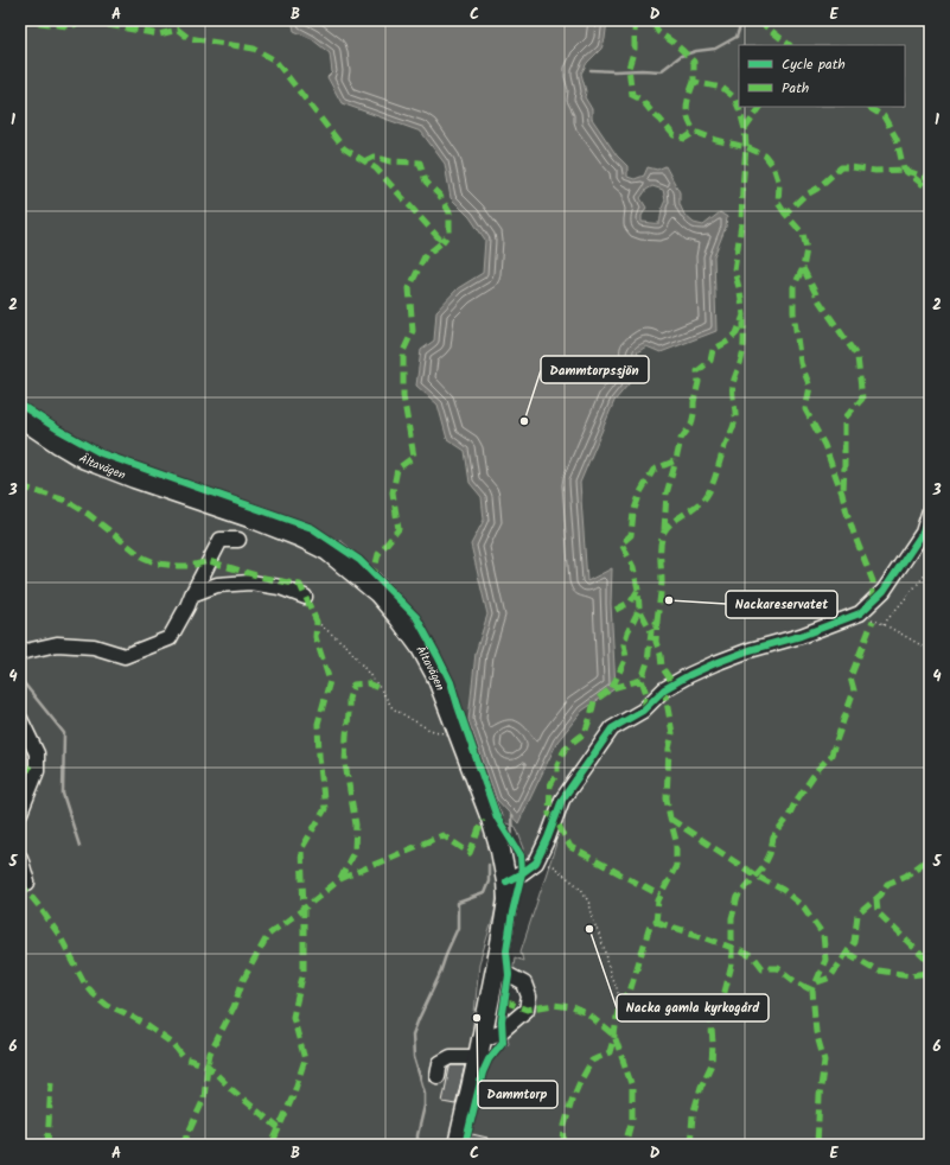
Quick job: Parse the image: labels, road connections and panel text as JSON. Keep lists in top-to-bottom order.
{
  "streets": {
    "main road": ["Ältavägen"]
  },
  "places": [
    "Dammtorpssjön",
    "Nackareservatet",
    "Nacka gamla kyrkogård",
    "Dammtorp"
  ],
  "legend": ["Cycle path", "Path"],
  "grid": {
    "columns": [
      "A",
      "B",
      "C",
      "D",
      "E"
    ],
    "rows": [
      "1",
      "2",
      "3",
      "4",
      "5",
      "6"
    ]
  }
}
